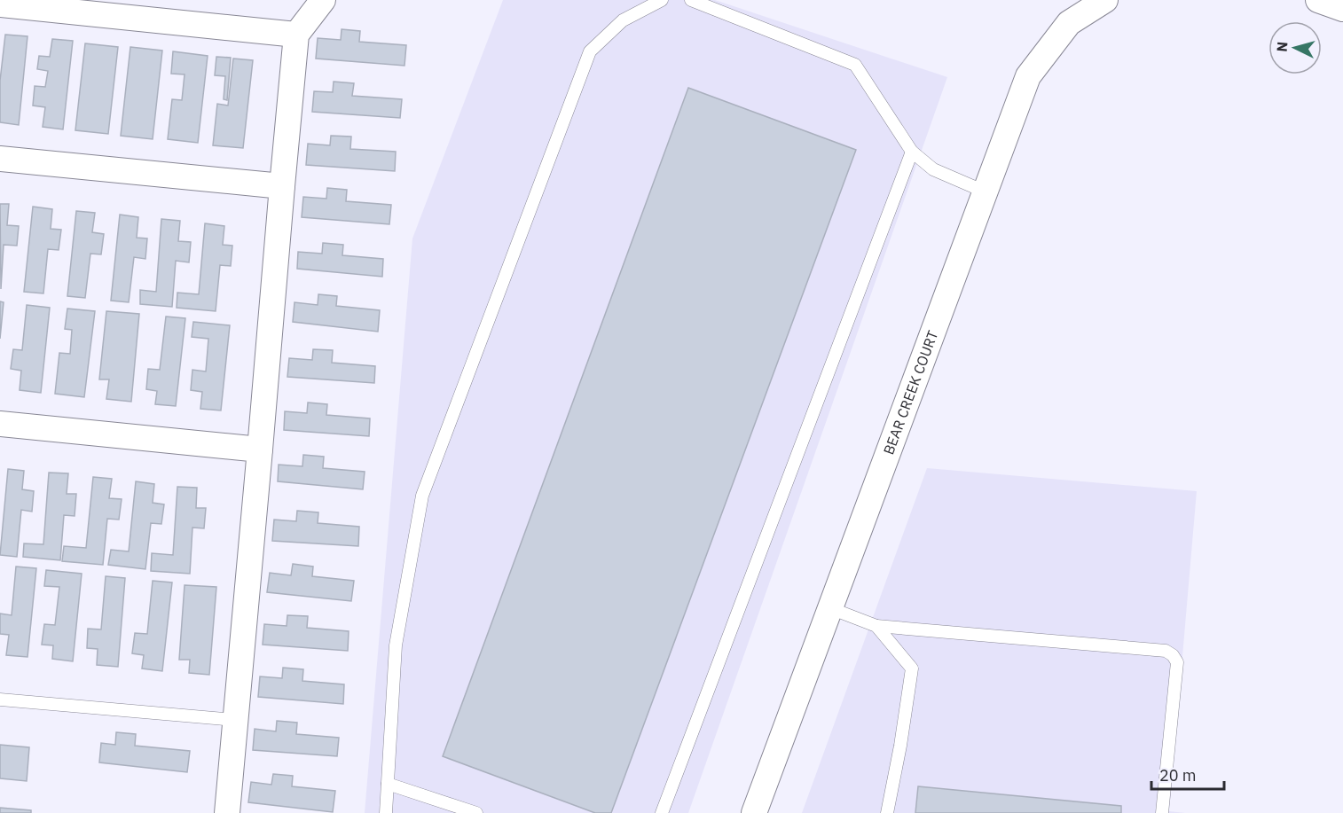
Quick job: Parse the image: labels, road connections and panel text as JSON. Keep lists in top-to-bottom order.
{
  "streets": {
    "street": ["BEAR CREEK COURT"]
  },
  "scale_bar": "20 m",
  "north": "left"
}
